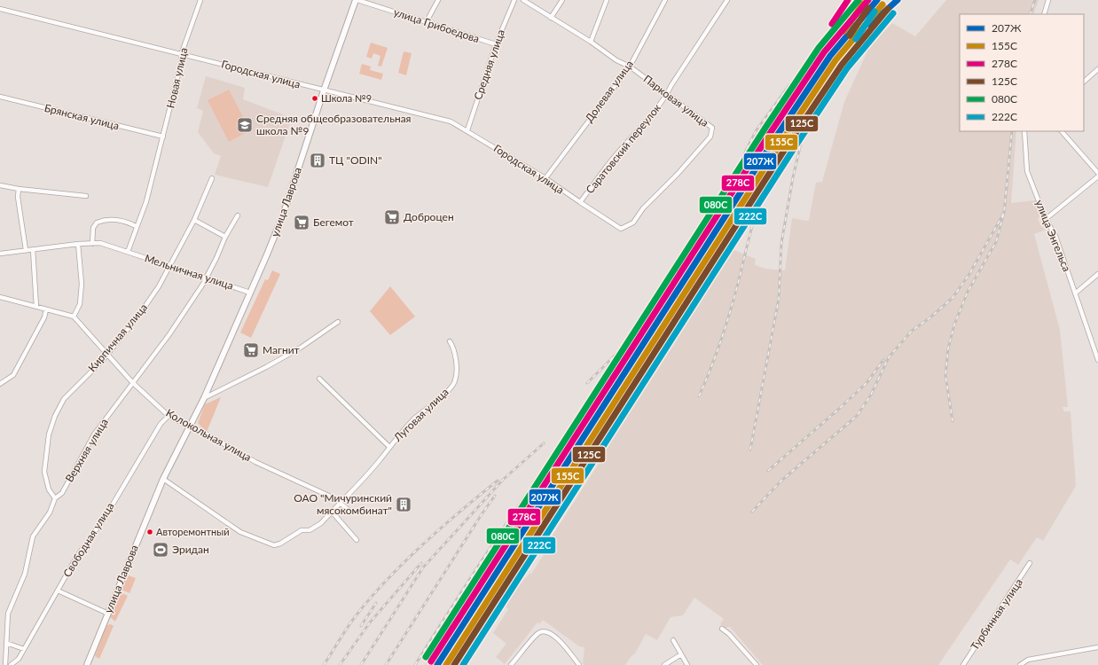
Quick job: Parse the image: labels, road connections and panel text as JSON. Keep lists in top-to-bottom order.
{
  "streets": {
    "main road": ["улица Лаврова"],
    "street": [
      "улица Грибоедова",
      "Средняя улица",
      "Городская улица",
      "Новая улица",
      "Долевая улица",
      "Парковая улица",
      "Брянская улица",
      "Саратовский переулок",
      "улица Энгельса",
      "Мельничная улица",
      "Кирпичная улица",
      "Луговая улица",
      "Колокольная улица",
      "Верхняя улица",
      "Свободная улица",
      "Турбинная улица"
    ]
  },
  "crossings": [
    ["улица Грибоедова", "Средняя улица"],
    ["улица Грибоедова", "улица Лаврова"],
    ["Средняя улица", "Городская улица"],
    ["Городская улица", "Новая улица"],
    ["Городская улица", "Долевая улица"],
    ["Городская улица", "Парковая улица"],
    ["Городская улица", "Саратовский переулок"],
    ["Городская улица", "улица Лаврова"],
    ["Новая улица", "Брянская улица"],
    ["Долевая улица", "Парковая улица"],
    ["Парковая улица", "Саратовский переулок"],
    ["улица Лаврова", "Мельничная улица"],
    ["улица Лаврова", "Луговая улица"],
    ["улица Лаврова", "Колокольная улица"],
    ["Мельничная улица", "Кирпичная улица"],
    ["Мельничная улица", "Верхняя улица"],
    ["Кирпичная улица", "Колокольная улица"],
    ["Кирпичная улица", "Верхняя улица"],
    ["Луговая улица", "Колокольная улица"],
    ["Колокольная улица", "Верхняя улица"],
    ["Колокольная улица", "Свободная улица"]
  ],
  "places": {
    "other": ["Школа №9", "Авторемонтный"],
    "school or university": ["Средняя общеобразовательная школа №9"],
    "building": ["ТЦ \"ODIN\"", "ОАО \"Мичуринский мясокомбинат\""],
    "supermarket": ["Доброцен", "Бегемот", "Магнит"],
    "sports": ["Эридан"]
  },
  "lines": [
    "transit line 207Ж",
    "transit line 278С",
    "transit line 080С",
    "transit line 155С",
    "transit line 125С",
    "transit line 222С"
  ],
  "legend": [
    "207Ж",
    "155С",
    "278С",
    "125С",
    "080С",
    "222С"
  ]
}
